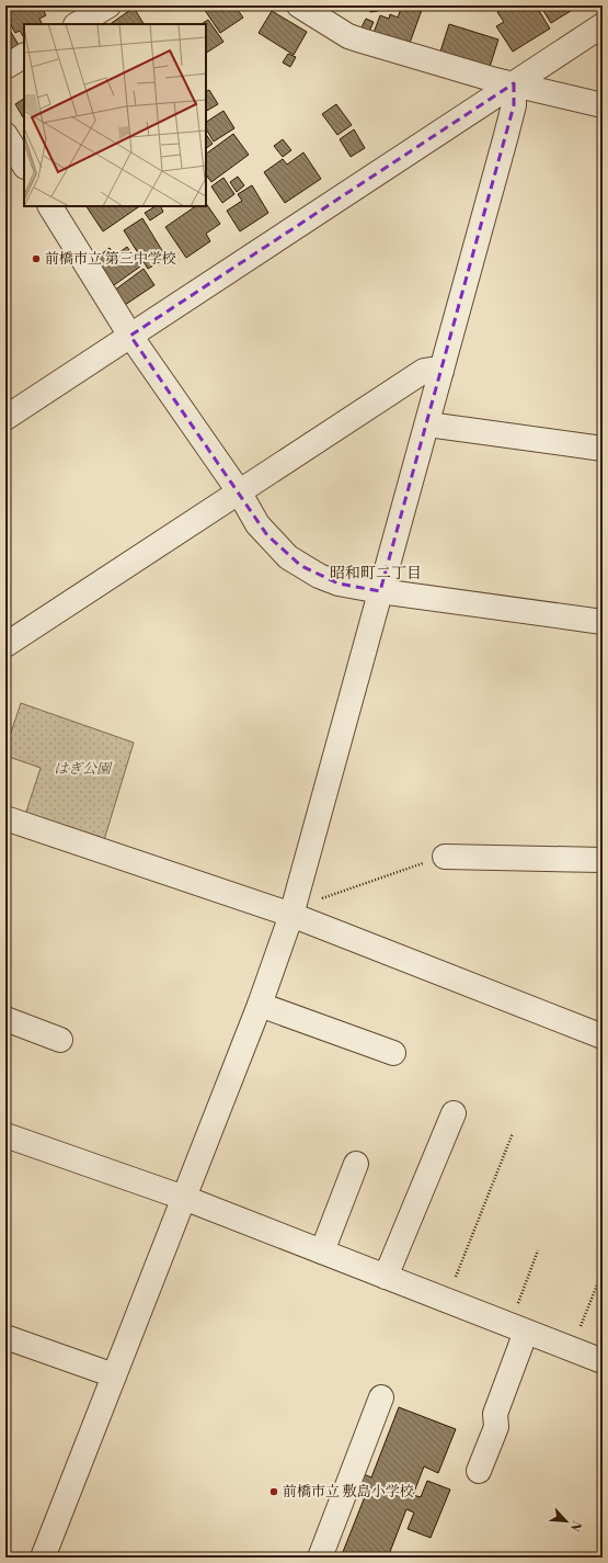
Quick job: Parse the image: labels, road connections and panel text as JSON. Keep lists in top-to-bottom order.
{
  "districts": ["昭和町二丁目"],
  "parks": ["はぎ公園"],
  "places": ["前橋市立 第三中学校", "前橋市立 敷島小学校"],
  "north": "bottom right"
}
